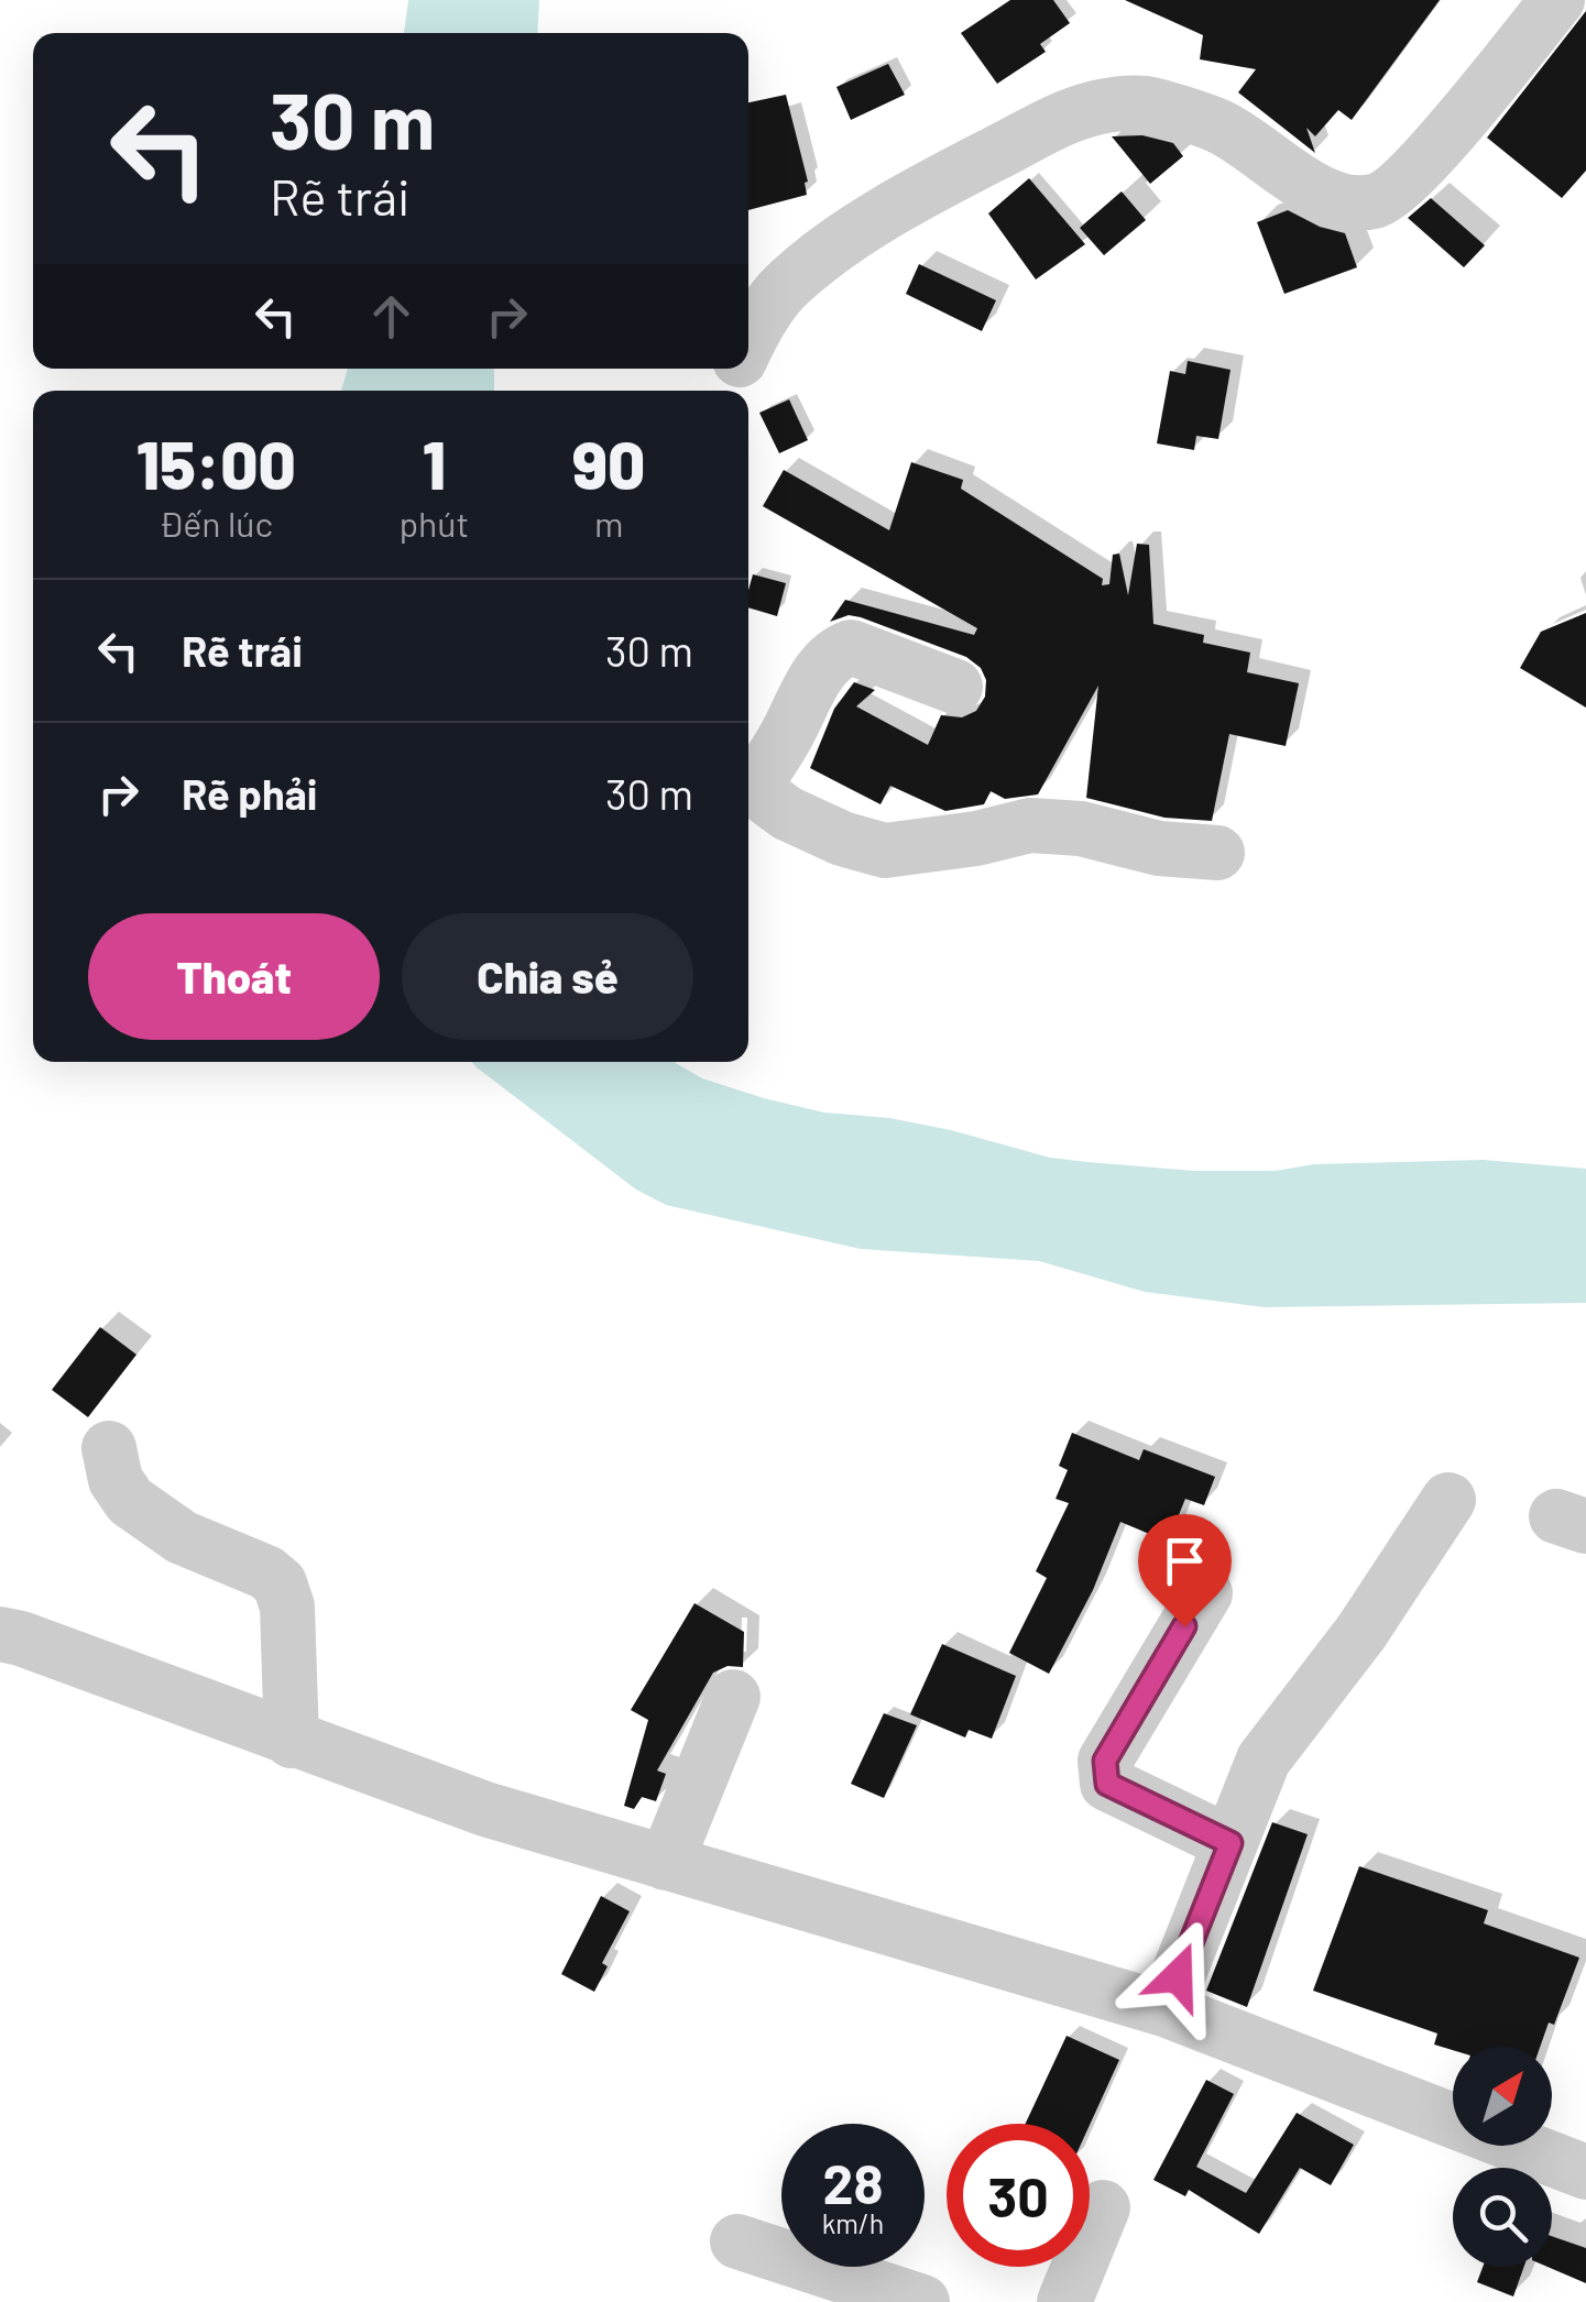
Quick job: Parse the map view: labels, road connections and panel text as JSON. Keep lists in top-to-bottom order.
{
  "north": "top right",
  "page": {
    "turn": ["30 m", "Rẽ trái"],
    "eta": [
      "15:00",
      "Đến lúc",
      "1",
      "phút",
      "90",
      "m"
    ],
    "list": [
      {
        "name": "Rẽ trái",
        "value": "30 m"
      },
      {
        "name": "Rẽ phải",
        "value": "30 m"
      }
    ],
    "buttons": ["Thoát", "Chia sẻ"],
    "speed": "28 km/h",
    "limit": "30"
  }
}
